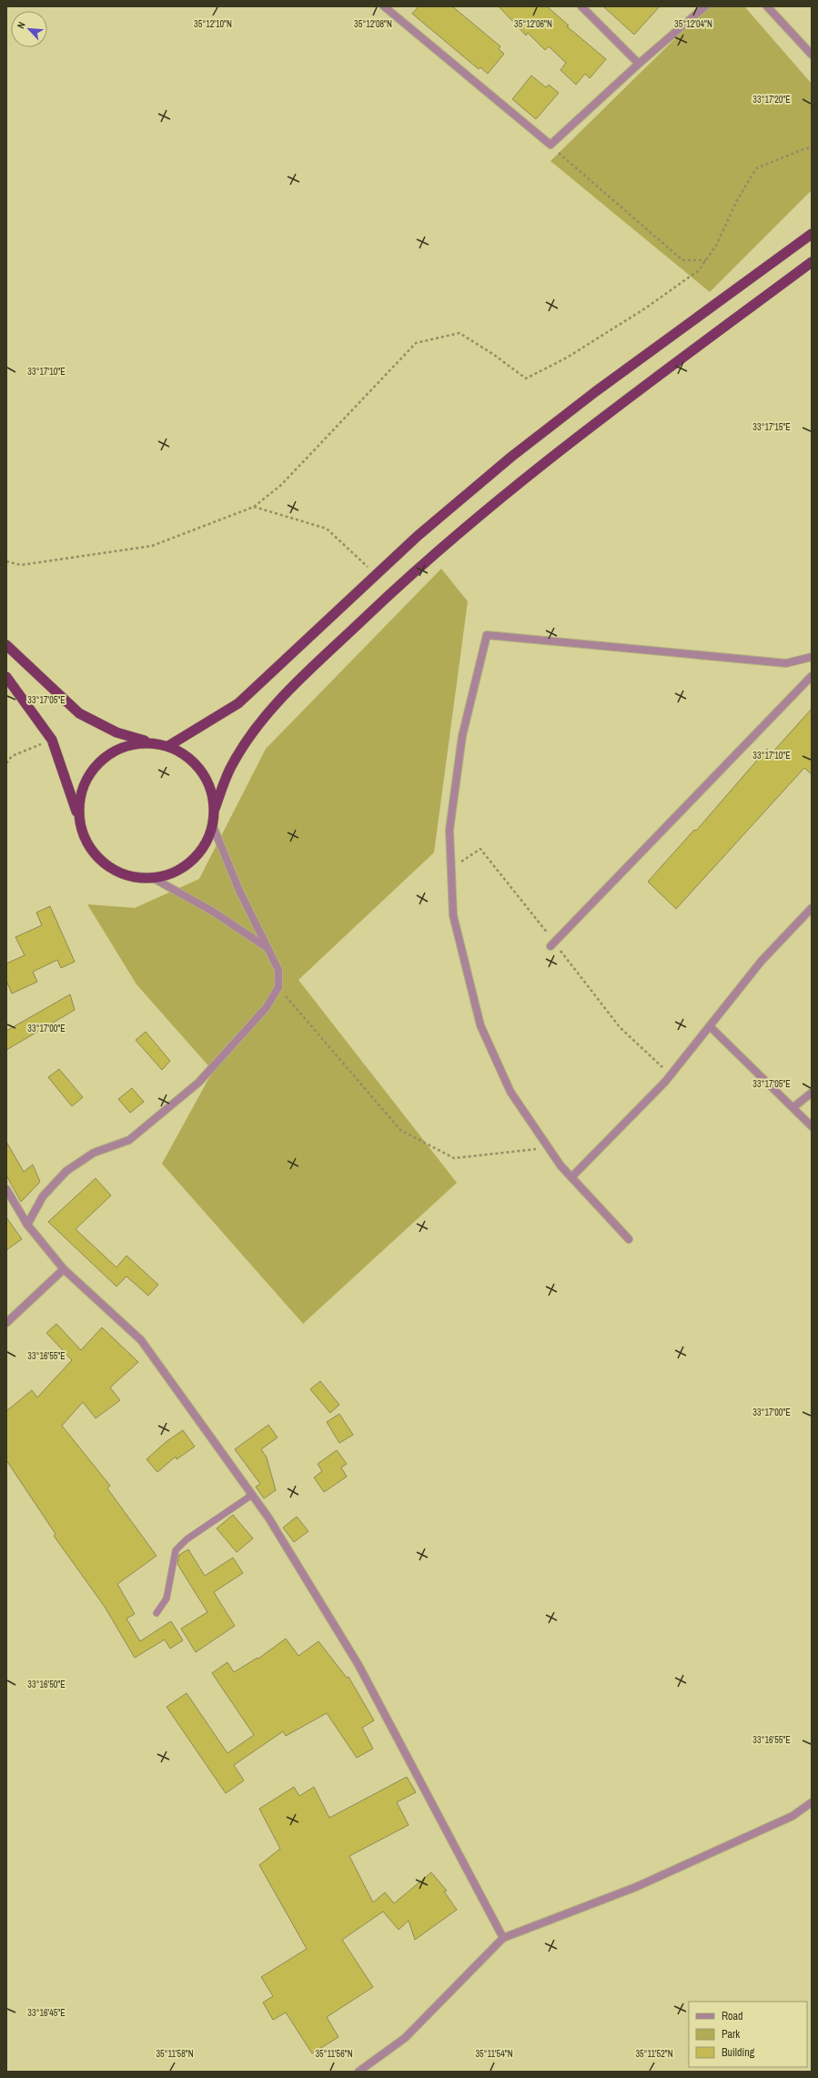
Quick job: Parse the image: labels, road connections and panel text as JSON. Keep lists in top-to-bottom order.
{
  "legend": ["Road", "Park", "Building"],
  "north": "top left",
  "coordinates": [
    "35°12'10\"N",
    "35°12'06\"N",
    "35°12'04\"N",
    "35°12'08\"N",
    "33°17'20\"E",
    "33°17'10\"E",
    "33°17'15\"E",
    "33°17'05\"E",
    "33°17'00\"E",
    "33°16'55\"E",
    "33°16'50\"E",
    "33°16'45\"E",
    "35°11'58\"N",
    "35°11'56\"N",
    "35°11'54\"N",
    "35°11'52\"N"
  ]
}
